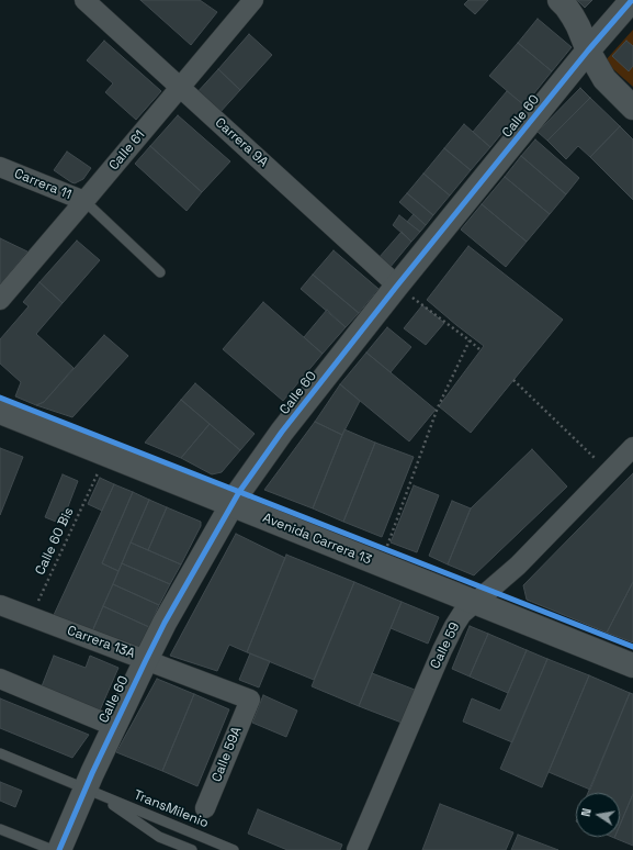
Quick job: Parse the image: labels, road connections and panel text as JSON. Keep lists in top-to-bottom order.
{
  "streets": {
    "street": [
      "Calle 60",
      "Carrera 9A",
      "Calle 61",
      "Carrera 11",
      "Avenida Carrera 13",
      "Carrera 13A",
      "Calle 59",
      "Calle 59A"
    ],
    "lane": ["TransMilenio"],
    "path": ["Calle 60 Bis"]
  },
  "crossings": [
    ["Calle 60", "Carrera 9A"],
    ["Calle 60", "Avenida Carrera 13"],
    ["Calle 60", "Carrera 13A"],
    ["Calle 60", "TransMilenio"],
    ["Carrera 9A", "Calle 61"],
    ["Calle 61", "Carrera 11"],
    ["Avenida Carrera 13", "Calle 59"],
    ["Calle 60 Bis", "Carrera 13A"],
    ["Carrera 13A", "Calle 59A"]
  ],
  "north": "left"
}
